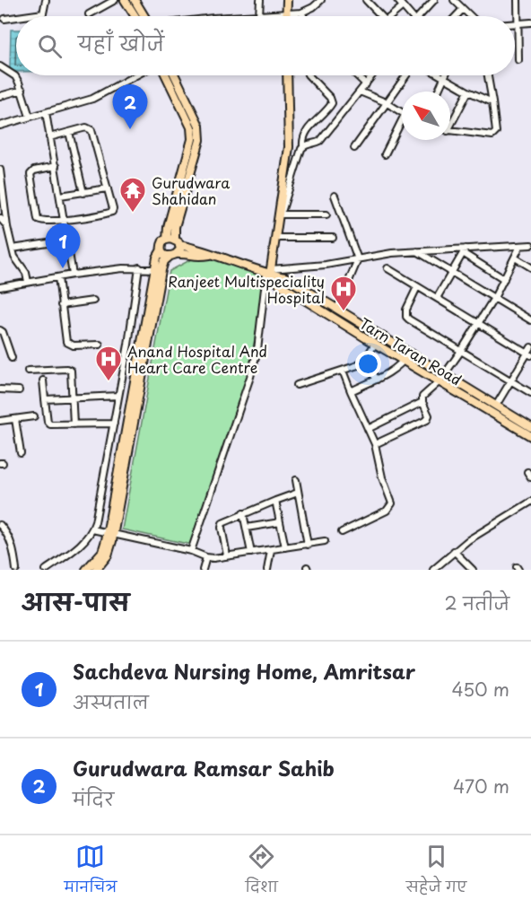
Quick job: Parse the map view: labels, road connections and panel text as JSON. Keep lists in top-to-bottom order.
{
  "streets": {
    "main road": ["Tarn Taran Road"]
  },
  "places": {
    "temple": ["Gurudwara Shahidan"],
    "hospital": ["Ranjeet Multispeciality Hospital", "Anand Hospital And Heart Care Centre"]
  },
  "north": "top left",
  "page": {
    "search": "यहाँ खोजें",
    "pins": ["2", "1"],
    "heading": ["आस-पास", "2 नतीजे"],
    "list": [
      {
        "mark": "1",
        "name": "Sachdeva Nursing Home, Amritsar",
        "note": "अस्पताल",
        "value": "450 m"
      },
      {
        "mark": "2",
        "name": "Gurudwara Ramsar Sahib",
        "note": "मंदिर",
        "value": "470 m"
      }
    ],
    "nav": ["मानचित्र", "दिशा", "सहेजे गए"]
  }
}
